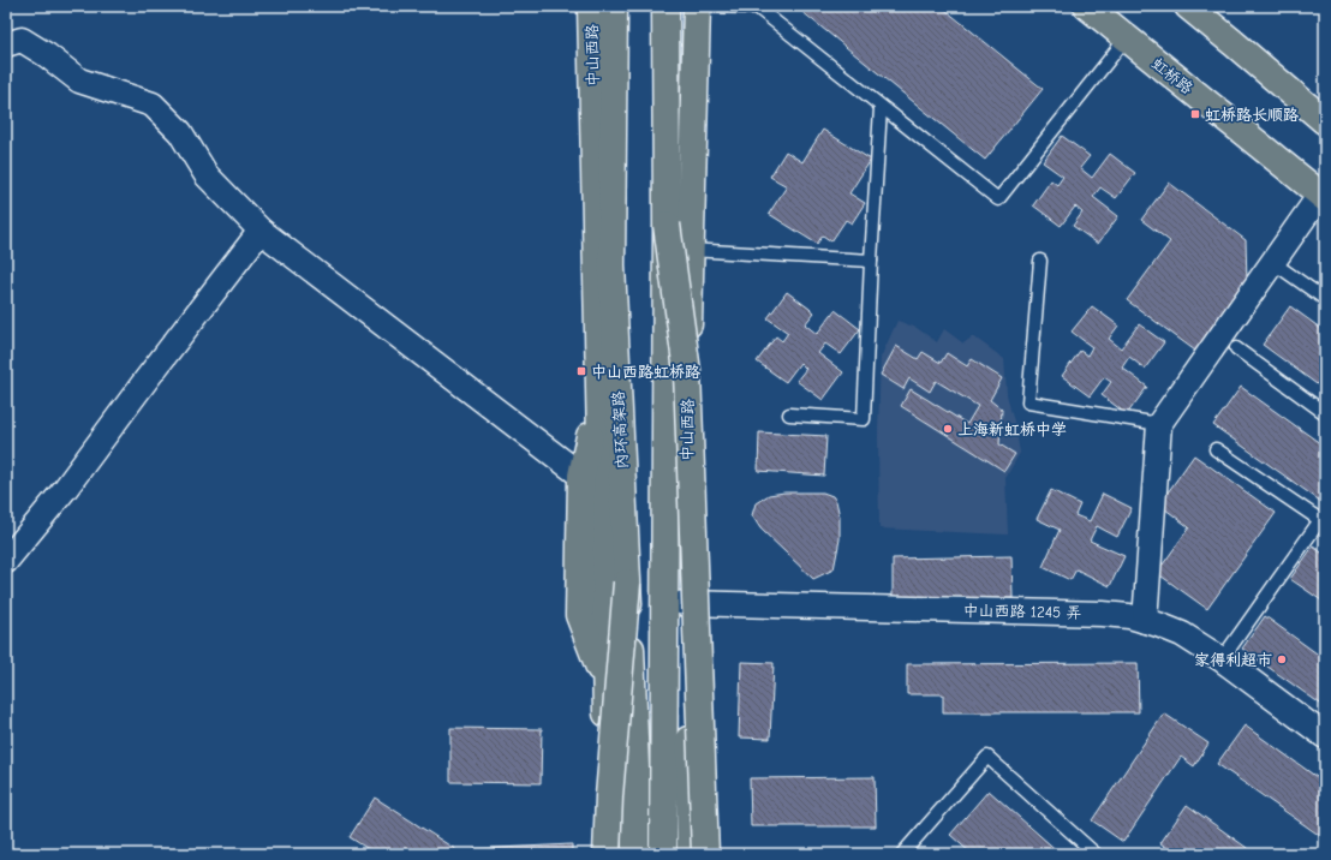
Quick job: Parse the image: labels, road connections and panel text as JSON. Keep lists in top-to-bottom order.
{
  "streets": {
    "main road": ["中山西路", "虹桥路", "内环高架路"],
    "street": ["中山西路 1245 弄"]
  },
  "crossings": [
    ["中山西路", "中山西路 1245 弄"]
  ],
  "places": {
    "transit": ["虹桥路长顺路", "中山西路虹桥路"],
    "other": ["上海新虹桥中学", "家得利超市"]
  }
}
